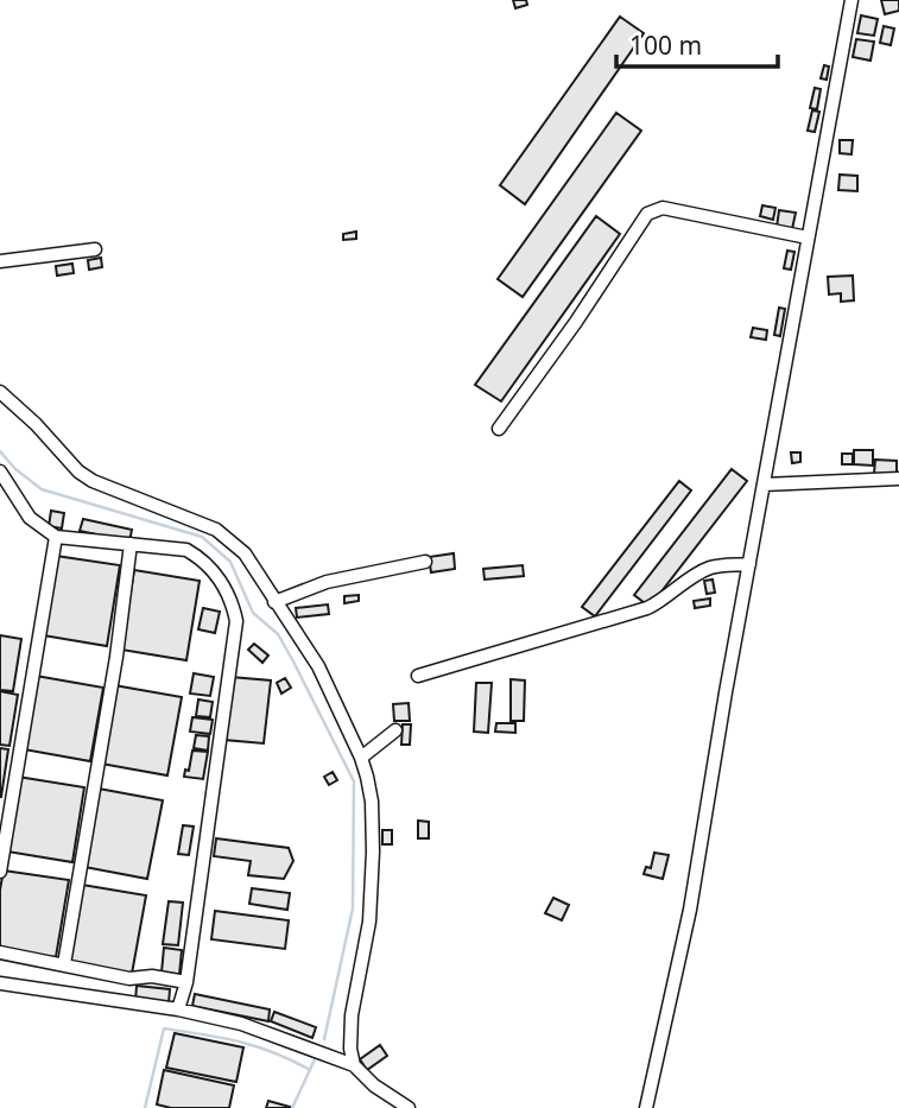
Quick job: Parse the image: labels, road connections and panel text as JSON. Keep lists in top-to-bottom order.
{
  "scale_bar": "100 m"
}
